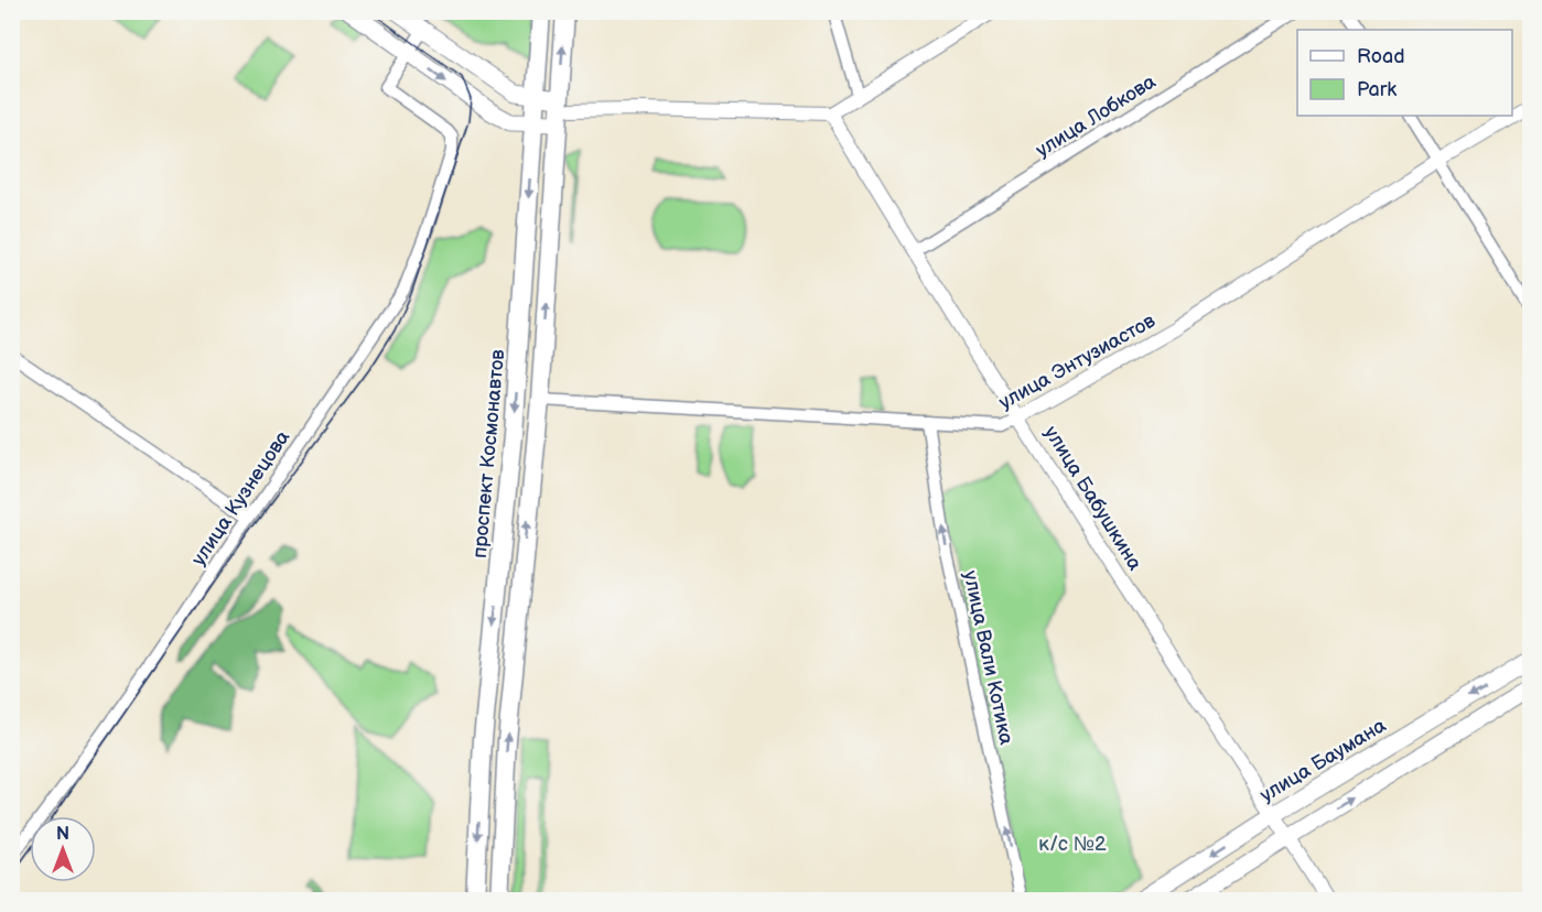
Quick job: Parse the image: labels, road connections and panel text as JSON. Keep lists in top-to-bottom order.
{
  "streets": {
    "main road": ["проспект Космонавтов", "улица Баумана"],
    "street": [
      "улица Лобкова",
      "улица Энтузиастов",
      "улица Кузнецова",
      "улица Бабушкина",
      "улица Вали Котика"
    ]
  },
  "crossings": [
    ["улица Лобкова", "улица Бабушкина"],
    ["улица Энтузиастов", "улица Бабушкина"],
    ["улица Энтузиастов", "улица Вали Котика"],
    ["улица Бабушкина", "улица Баумана"]
  ],
  "one_way": ["улица Вали Котика"],
  "parks": ["к/с №2"],
  "legend": ["Road", "Park"],
  "north": "top"
}
